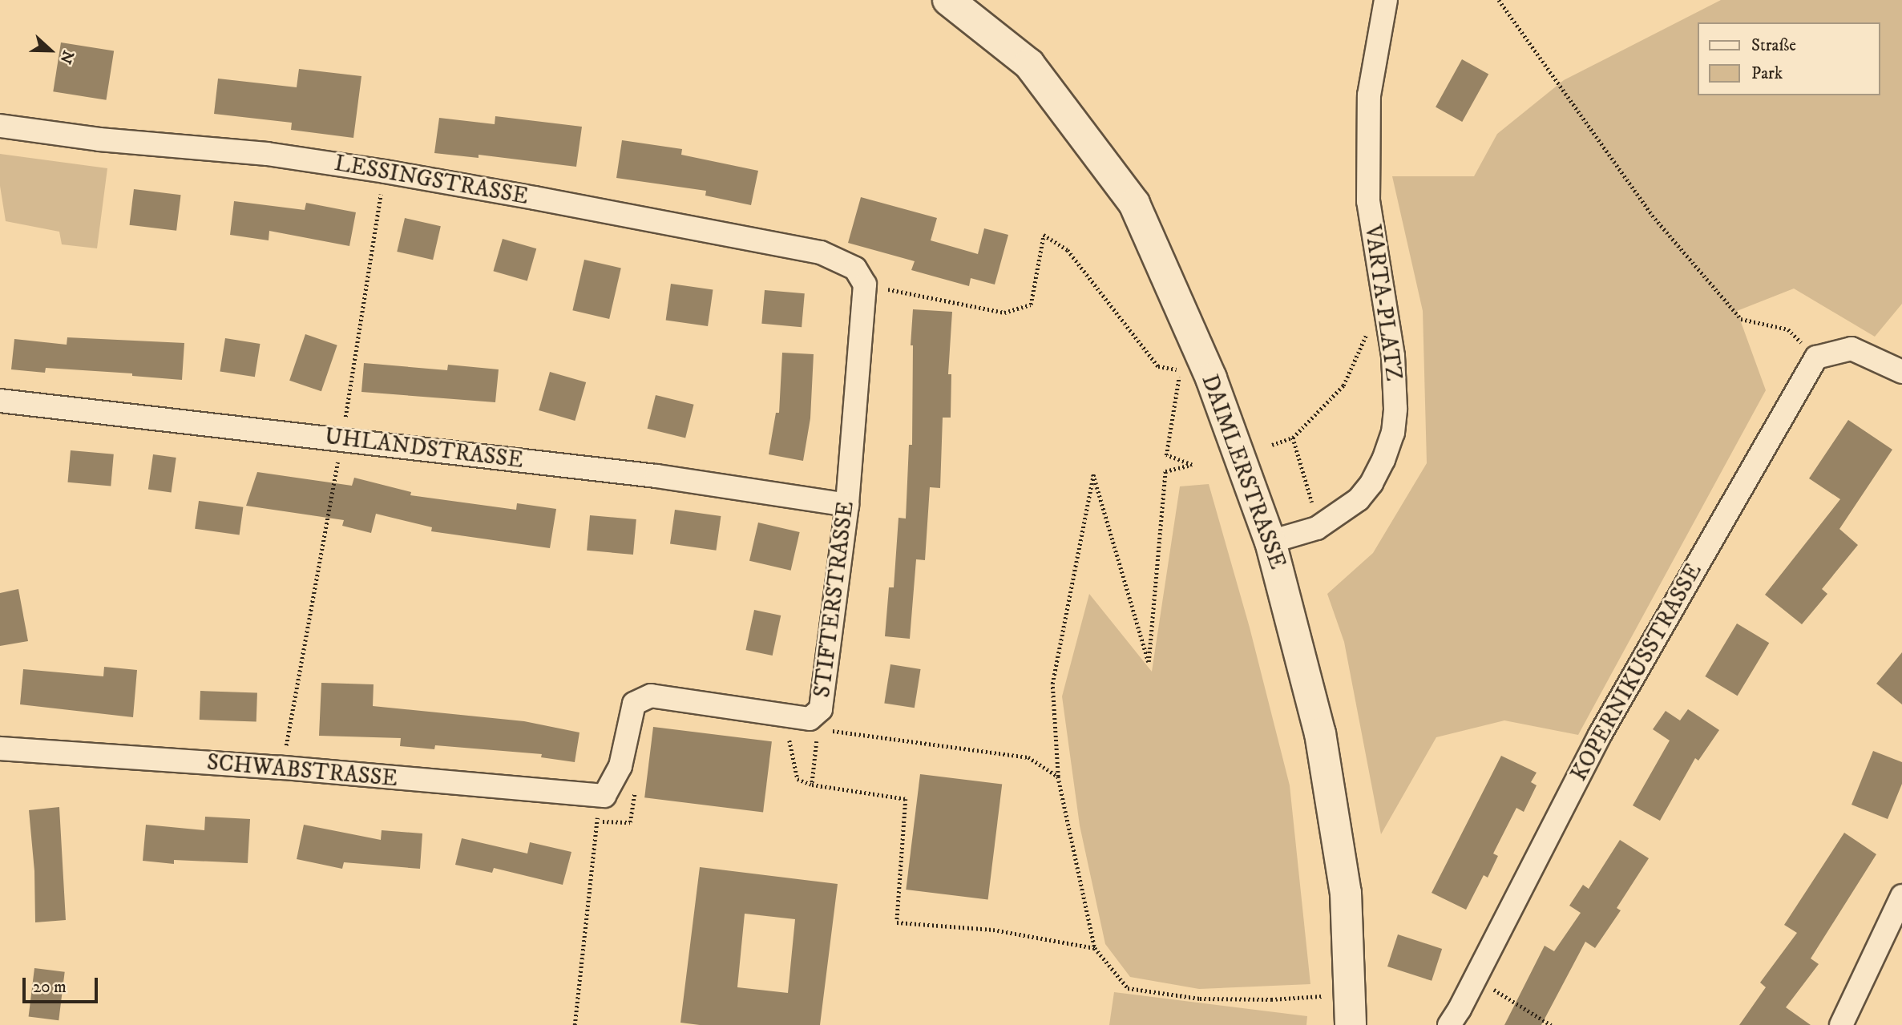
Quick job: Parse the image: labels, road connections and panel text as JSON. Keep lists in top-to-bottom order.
{
  "streets": {
    "main road": ["DAIMLERSTRASSE"],
    "street": [
      "LESSINGSTRASSE",
      "VARTA-PLATZ",
      "UHLANDSTRASSE",
      "STIFTERSTRASSE",
      "KOPERNIKUSSTRASSE",
      "SCHWABSTRASSE"
    ]
  },
  "crossings": [
    ["LESSINGSTRASSE", "STIFTERSTRASSE"],
    ["VARTA-PLATZ", "DAIMLERSTRASSE"],
    ["UHLANDSTRASSE", "STIFTERSTRASSE"],
    ["STIFTERSTRASSE", "SCHWABSTRASSE"]
  ],
  "legend": ["Straße", "Park"],
  "scale_bar": "20 m",
  "north": "right"
}
